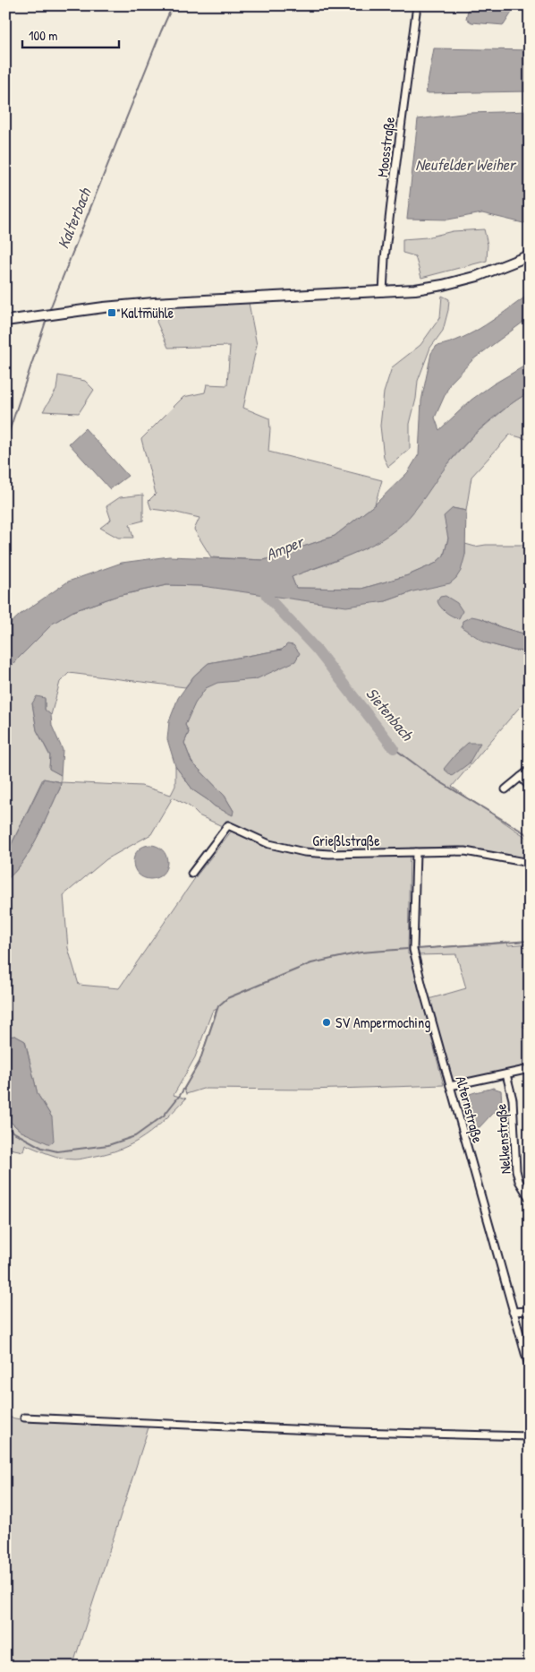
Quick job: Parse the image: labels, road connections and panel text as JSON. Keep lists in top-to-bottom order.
{
  "streets": {
    "street": [
      "Moosstraße",
      "Grießlstraße",
      "Alternstraße",
      "Nelkenstraße"
    ]
  },
  "crossings": [
    ["Grießlstraße", "Alternstraße"]
  ],
  "water": [
    "Neufelder Weiher",
    "Kalterbach",
    "Amper",
    "Sietenbach"
  ],
  "places": {
    "transit": ["Kaltmühle"],
    "other": ["SV Ampermoching"]
  },
  "scale_bar": "100 m"
}
